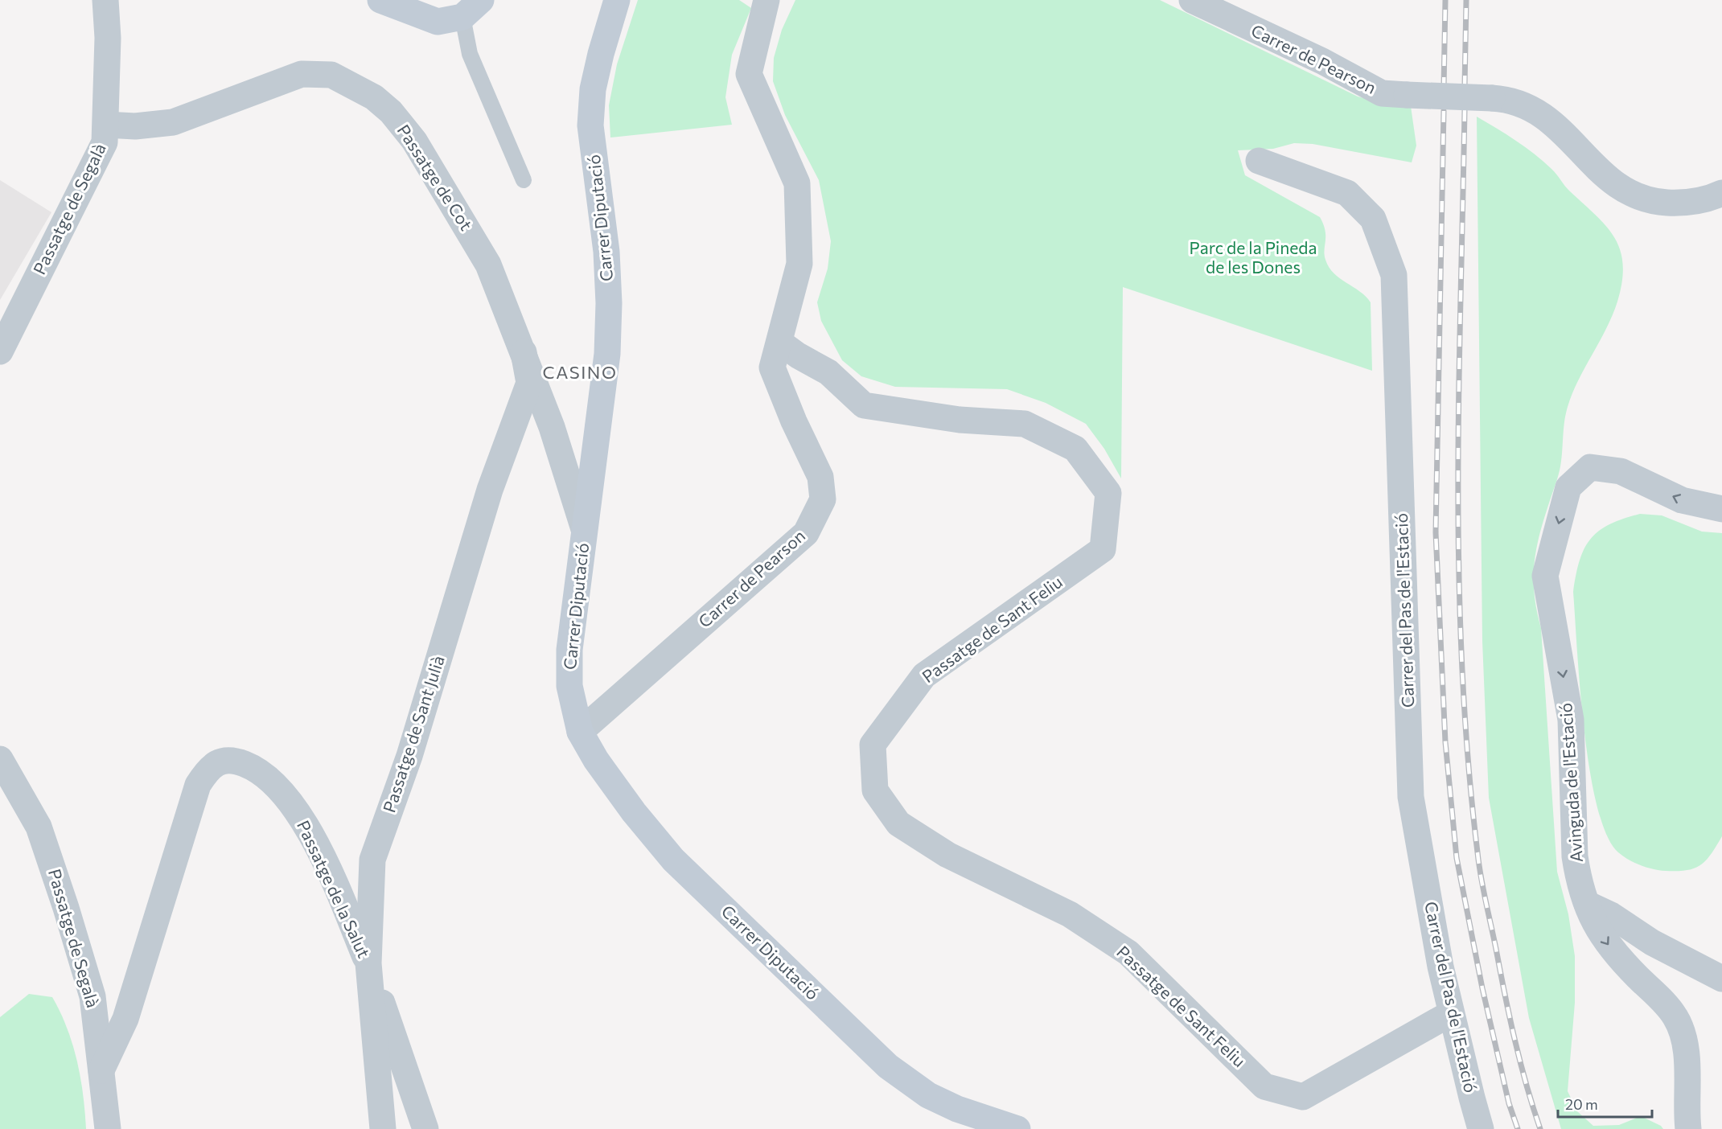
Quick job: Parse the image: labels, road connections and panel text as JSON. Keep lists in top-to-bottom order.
{
  "streets": {
    "street": [
      "Carrer de Pearson",
      "Passatge de Cot",
      "Passatge de Segalà",
      "Carrer Diputació",
      "Carrer del Pas de l'Estació",
      "Passatge de Sant Feliu",
      "Passatge de Sant Julià",
      "Avinguda de l'Estació",
      "Passatge de la Salut"
    ]
  },
  "crossings": [
    ["Carrer de Pearson", "Carrer Diputació"],
    ["Carrer de Pearson", "Passatge de Sant Feliu"],
    ["Passatge de Cot", "Passatge de Segalà"],
    ["Passatge de Cot", "Carrer Diputació"],
    ["Passatge de Cot", "Passatge de Sant Julià"],
    ["Passatge de Segalà", "Passatge de la Salut"],
    ["Carrer del Pas de l'Estació", "Passatge de Sant Feliu"],
    ["Passatge de Sant Julià", "Passatge de la Salut"]
  ],
  "districts": ["CASINO"],
  "parks": ["Parc de la Pineda de les Dones"],
  "scale_bar": "20 m"
}
